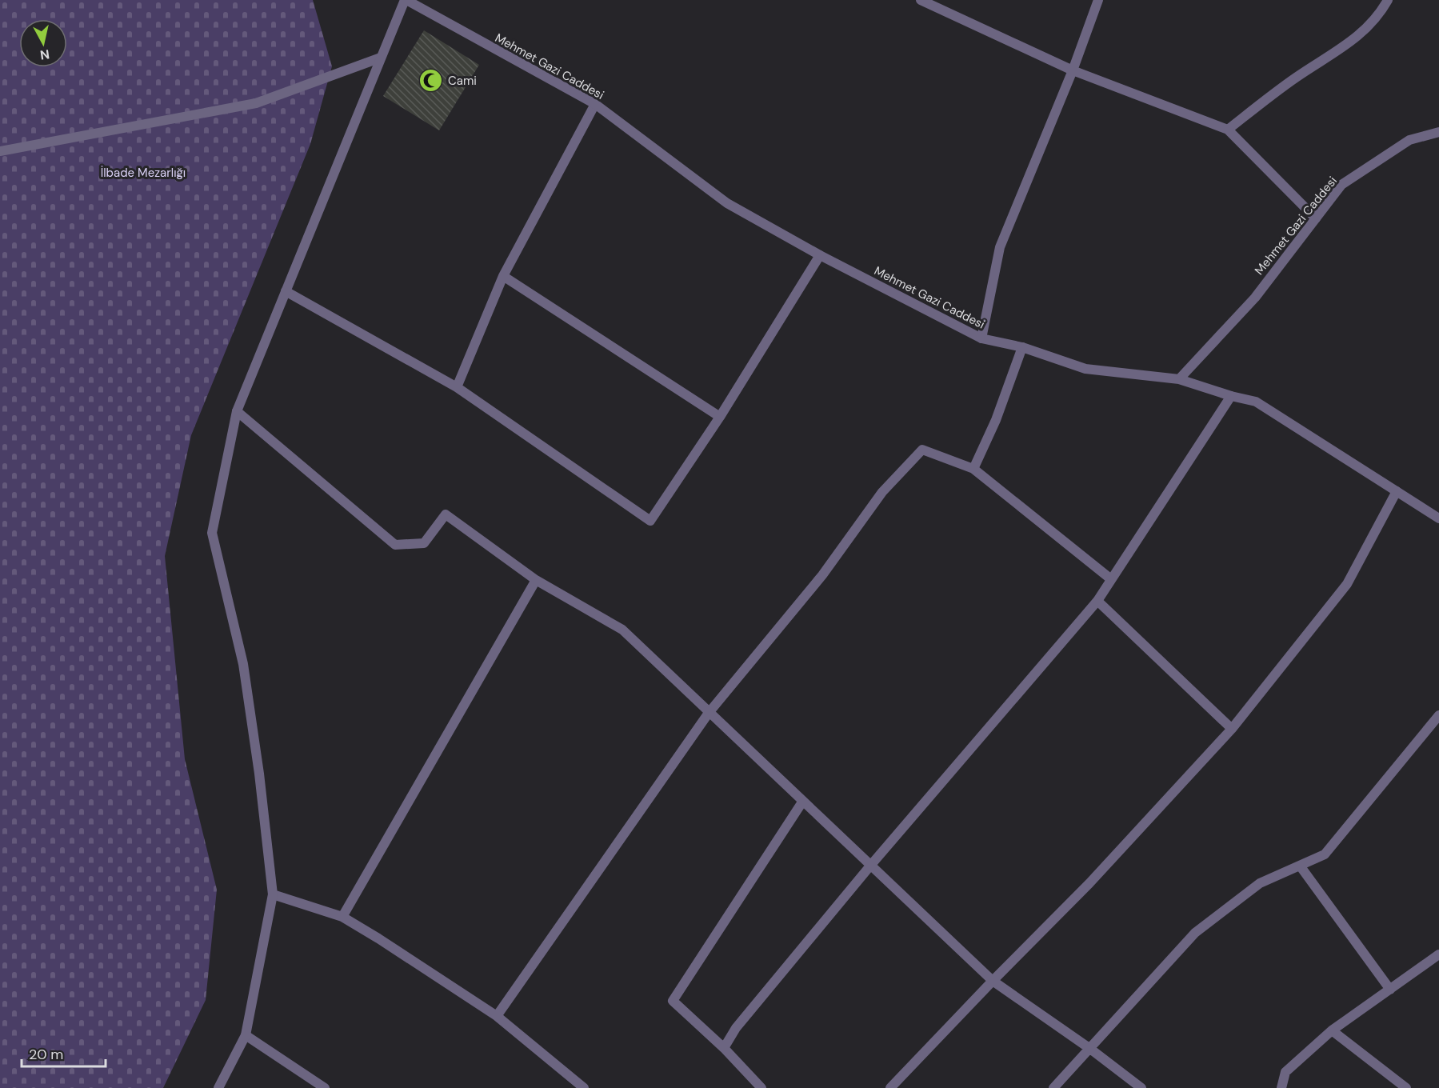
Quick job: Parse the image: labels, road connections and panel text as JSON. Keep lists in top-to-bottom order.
{
  "streets": {
    "street": ["Mehmet Gazi Caddesi"]
  },
  "parks": ["İlbade Mezarlığı"],
  "places": {
    "mosque": ["Cami"]
  },
  "scale_bar": "20 m",
  "north": "bottom"
}
